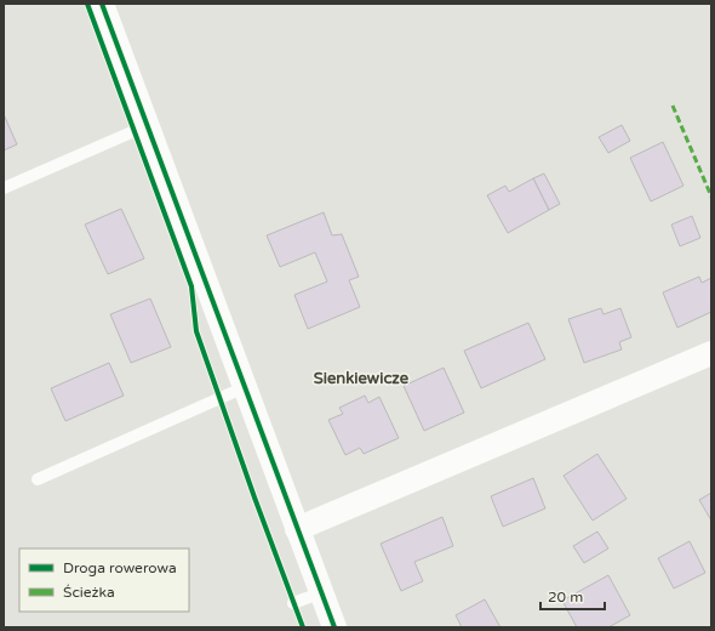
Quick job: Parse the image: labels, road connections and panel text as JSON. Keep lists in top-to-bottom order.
{
  "districts": ["Sienkiewicze"],
  "legend": ["Droga rowerowa", "Ścieżka"],
  "scale_bar": "20 m"
}
